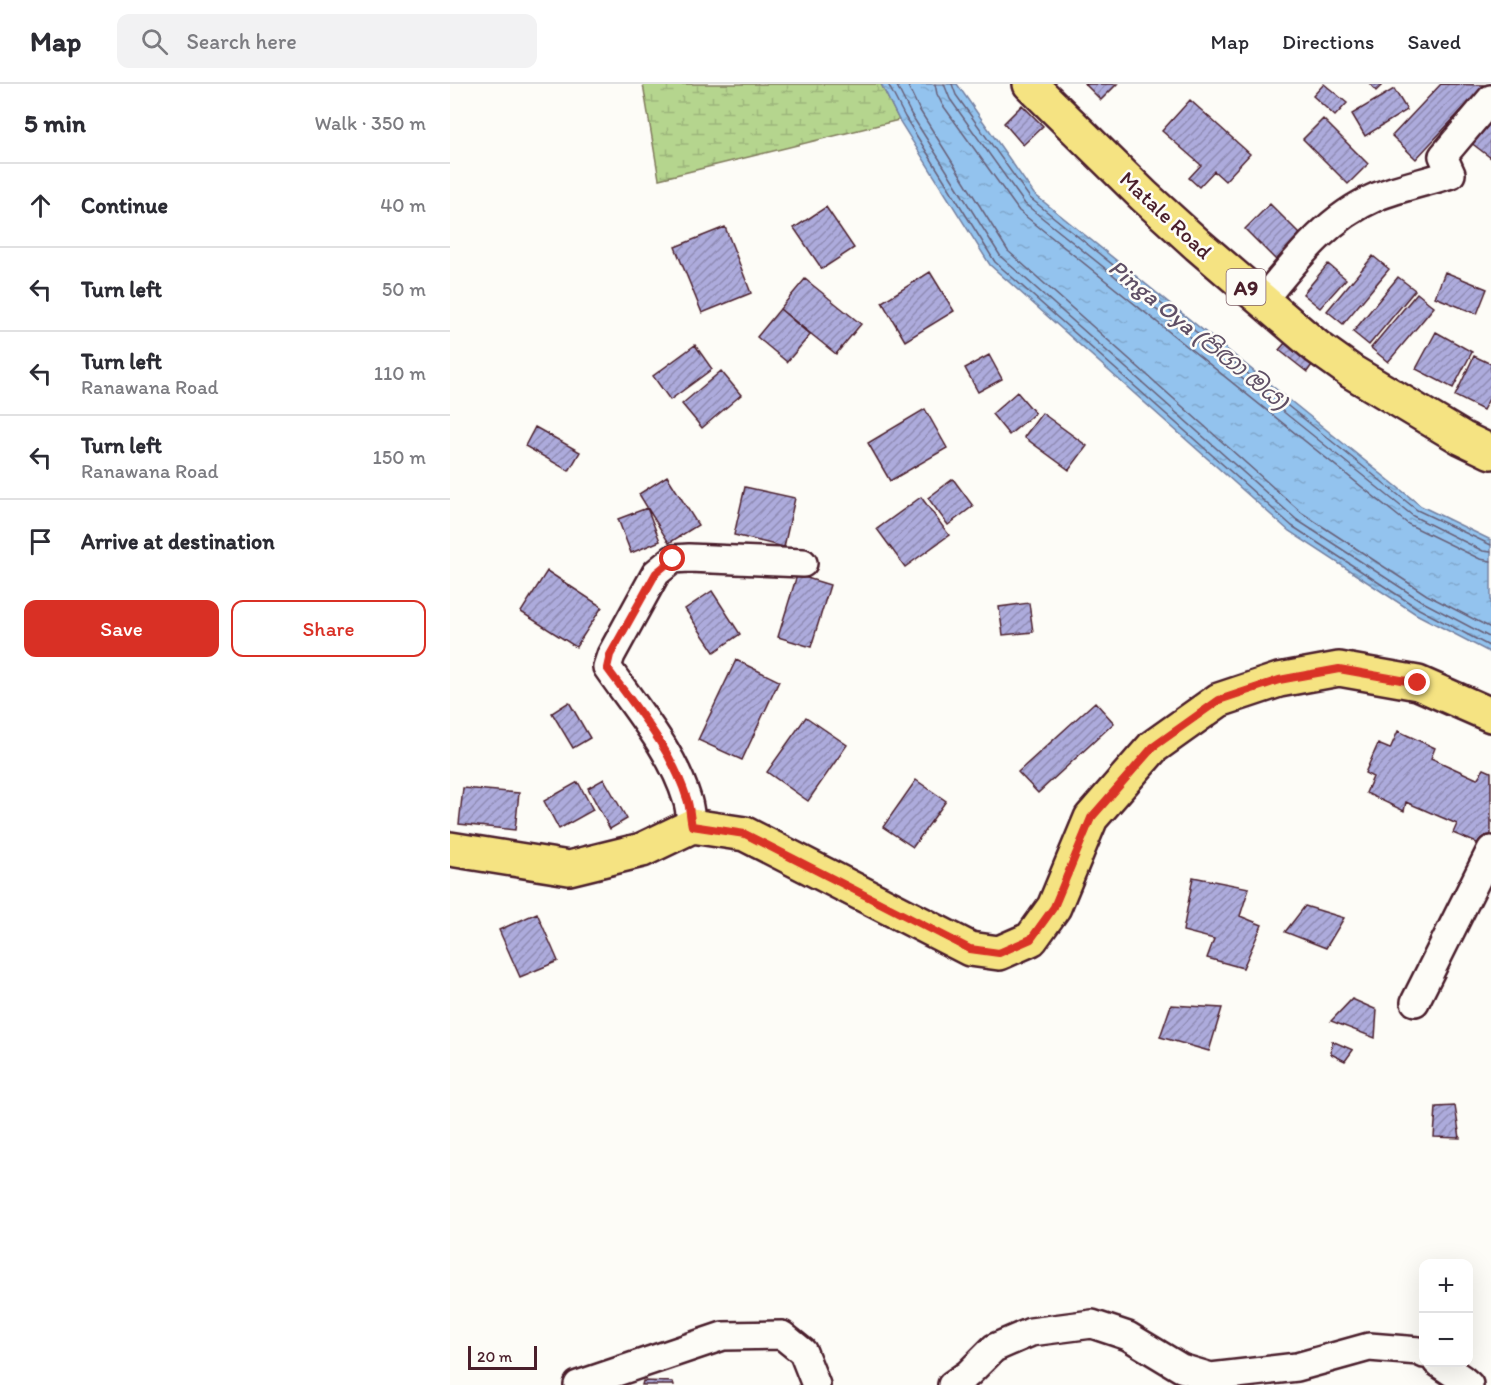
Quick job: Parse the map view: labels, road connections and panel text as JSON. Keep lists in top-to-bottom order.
{
  "streets": {
    "main road": ["Matale Road", "A9"]
  },
  "water": ["Pinga Oya (පිඟා ඔය)"],
  "scale_bar": "20 m",
  "page": {
    "header": "Map",
    "search": "Search here",
    "nav": ["Map", "Directions", "Saved"],
    "heading": ["5 min", "Walk · 350 m"],
    "list": [
      ["Continue", "40 m"],
      ["Turn left", "50 m"],
      ["Turn left", "Ranawana Road", "110 m"],
      ["Turn left", "Ranawana Road", "150 m"],
      "Arrive at destination"
    ],
    "buttons": ["Save", "Share"],
    "map_buttons": ["+", "−"],
    "scale": "20 m"
  }
}
